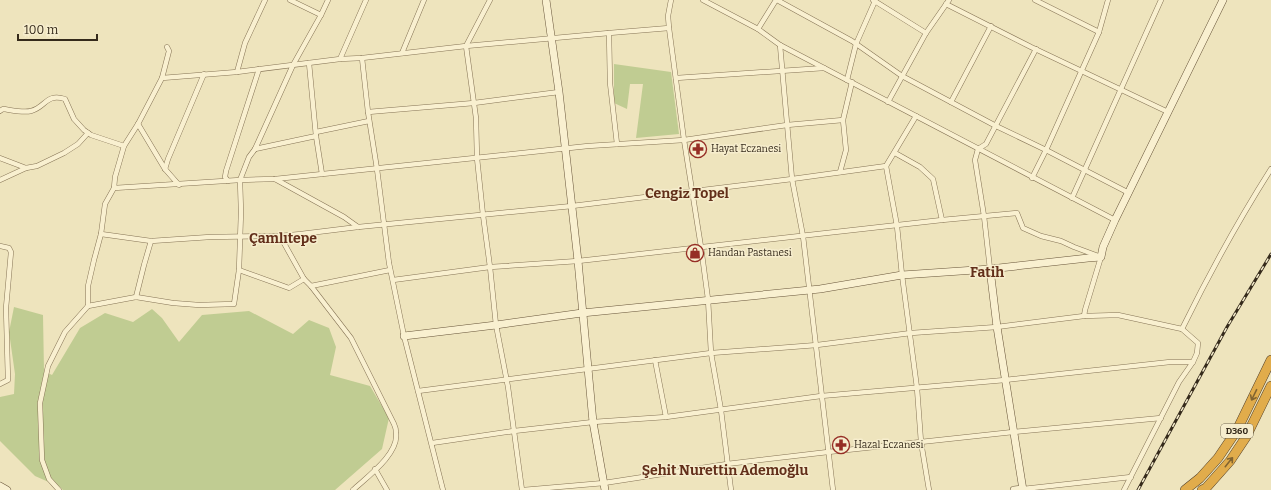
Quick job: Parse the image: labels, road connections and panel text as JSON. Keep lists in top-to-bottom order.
{
  "streets": {
    "highway": ["D360"]
  },
  "districts": [
    "Cengiz Topel",
    "Çamlıtepe",
    "Fatih",
    "Şehit Nurettin Ademoğlu"
  ],
  "places": {
    "pharmacy": ["Hayat Eczanesi", "Hazal Eczanesi"],
    "shop": ["Handan Pastanesi"]
  },
  "scale_bar": "100 m"
}
